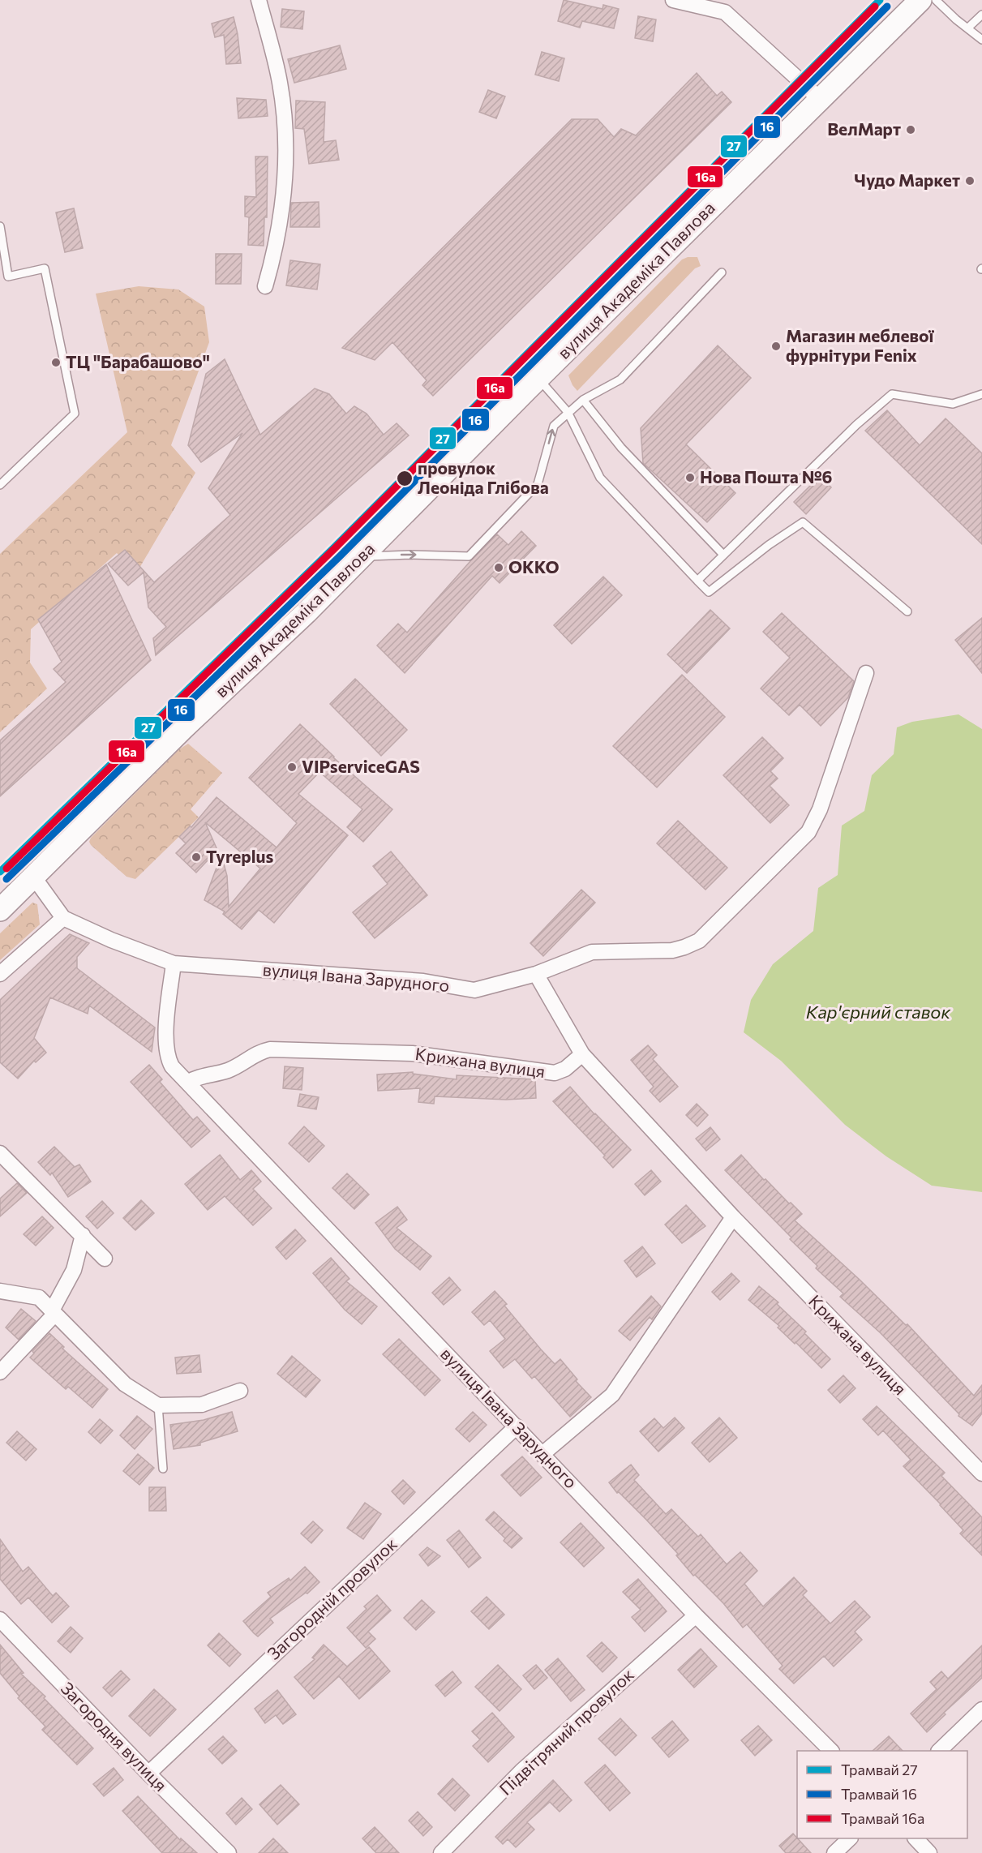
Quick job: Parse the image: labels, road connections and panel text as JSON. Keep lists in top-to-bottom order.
{
  "streets": {
    "main road": ["вулиця Академіка Павлова"],
    "street": [
      "вулиця Івана Зарудного",
      "Крижана вулиця",
      "Загородній провулок",
      "Підвітряний провулок",
      "Загородня вулиця"
    ]
  },
  "crossings": [
    ["вулиця Івана Зарудного", "Крижана вулиця"],
    ["вулиця Івана Зарудного", "Загородній провулок"],
    ["вулиця Івана Зарудного", "Підвітряний провулок"],
    ["Загородній провулок", "Загородня вулиця"]
  ],
  "water": ["Кар'єрний ставок"],
  "places": [
    "ВелМарт",
    "Чудо Маркет",
    "Магазин меблевої фурнітури Fenix",
    "ТЦ \"Барабашово\"",
    "Нова Пошта №6",
    "провулок Леоніда Глібова",
    "ОККО",
    "VIPserviceGAS",
    "Tyreplus"
  ],
  "lines": ["tram line 27", "tram line 16", "tram line 16a"],
  "legend": ["Трамвай 27", "Трамвай 16", "Трамвай 16a"]
}
